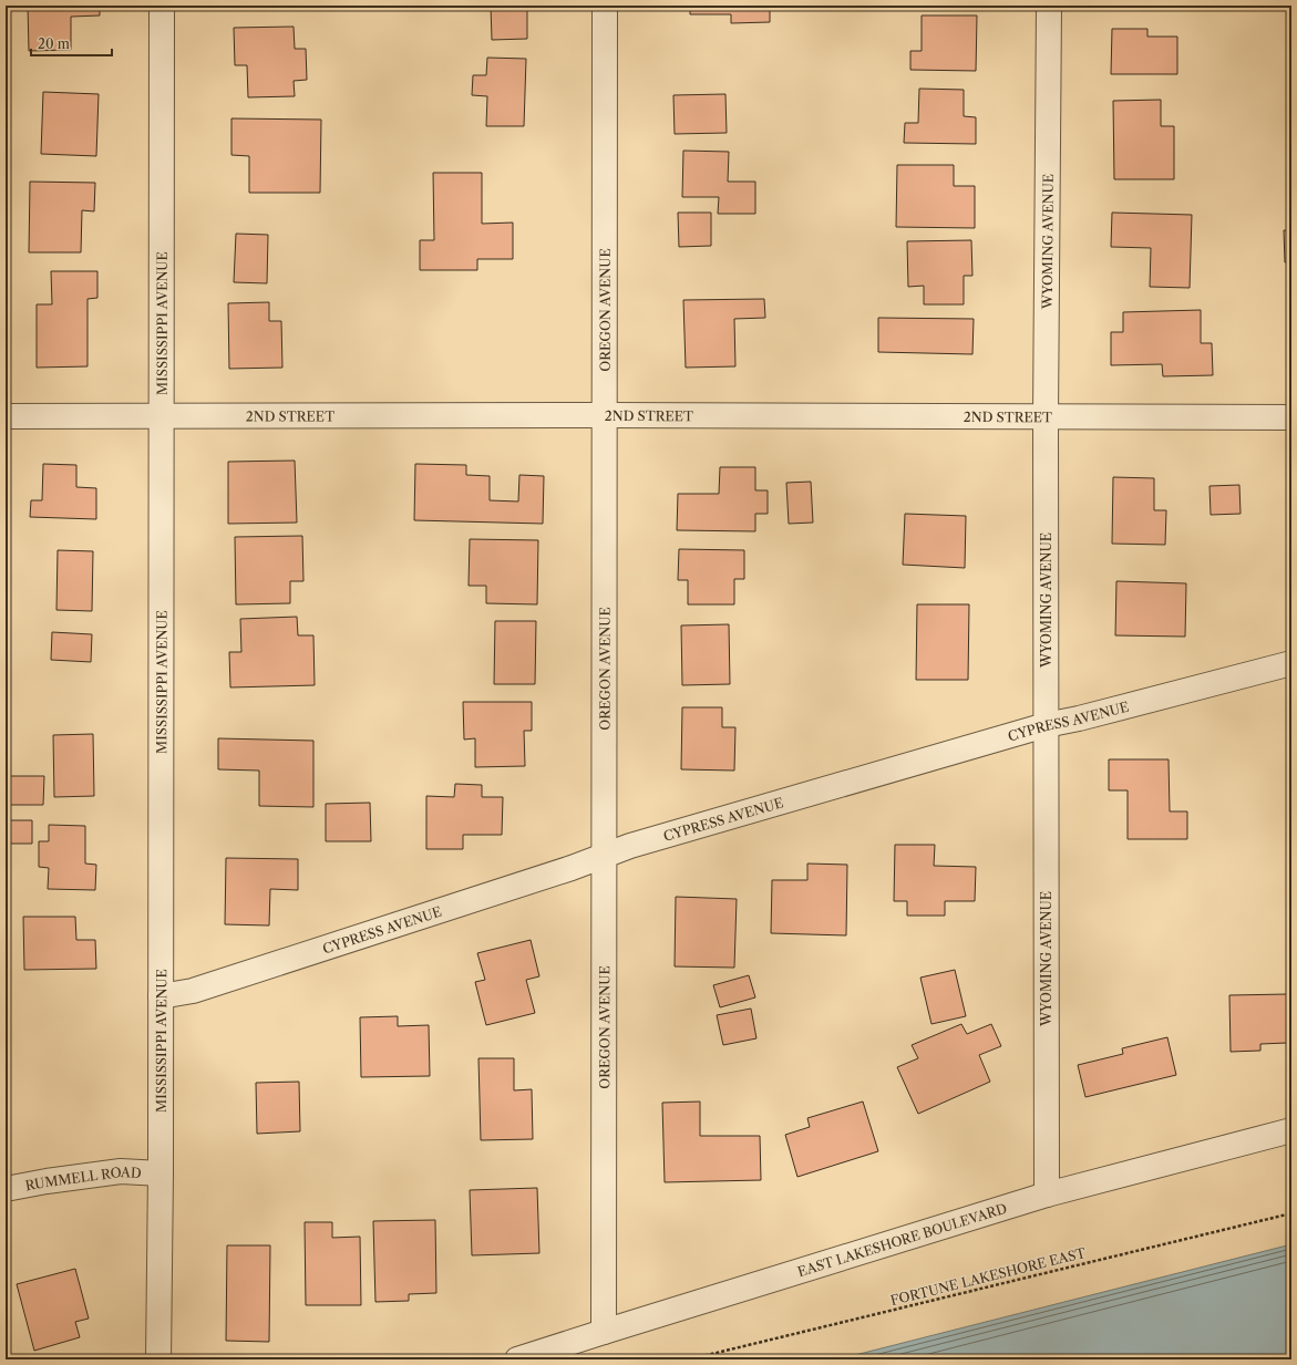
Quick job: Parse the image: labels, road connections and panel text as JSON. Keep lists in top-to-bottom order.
{
  "streets": {
    "street": [
      "WYOMING AVENUE",
      "OREGON AVENUE",
      "MISSISSIPPI AVENUE",
      "2ND STREET",
      "CYPRESS AVENUE",
      "RUMMELL ROAD",
      "EAST LAKESHORE BOULEVARD"
    ],
    "path": ["FORTUNE LAKESHORE EAST"]
  },
  "crossings": [
    ["WYOMING AVENUE", "2ND STREET"],
    ["WYOMING AVENUE", "CYPRESS AVENUE"],
    ["WYOMING AVENUE", "EAST LAKESHORE BOULEVARD"],
    ["OREGON AVENUE", "2ND STREET"],
    ["OREGON AVENUE", "CYPRESS AVENUE"],
    ["OREGON AVENUE", "EAST LAKESHORE BOULEVARD"],
    ["MISSISSIPPI AVENUE", "2ND STREET"],
    ["MISSISSIPPI AVENUE", "CYPRESS AVENUE"],
    ["MISSISSIPPI AVENUE", "RUMMELL ROAD"]
  ],
  "scale_bar": "20 m"
}
